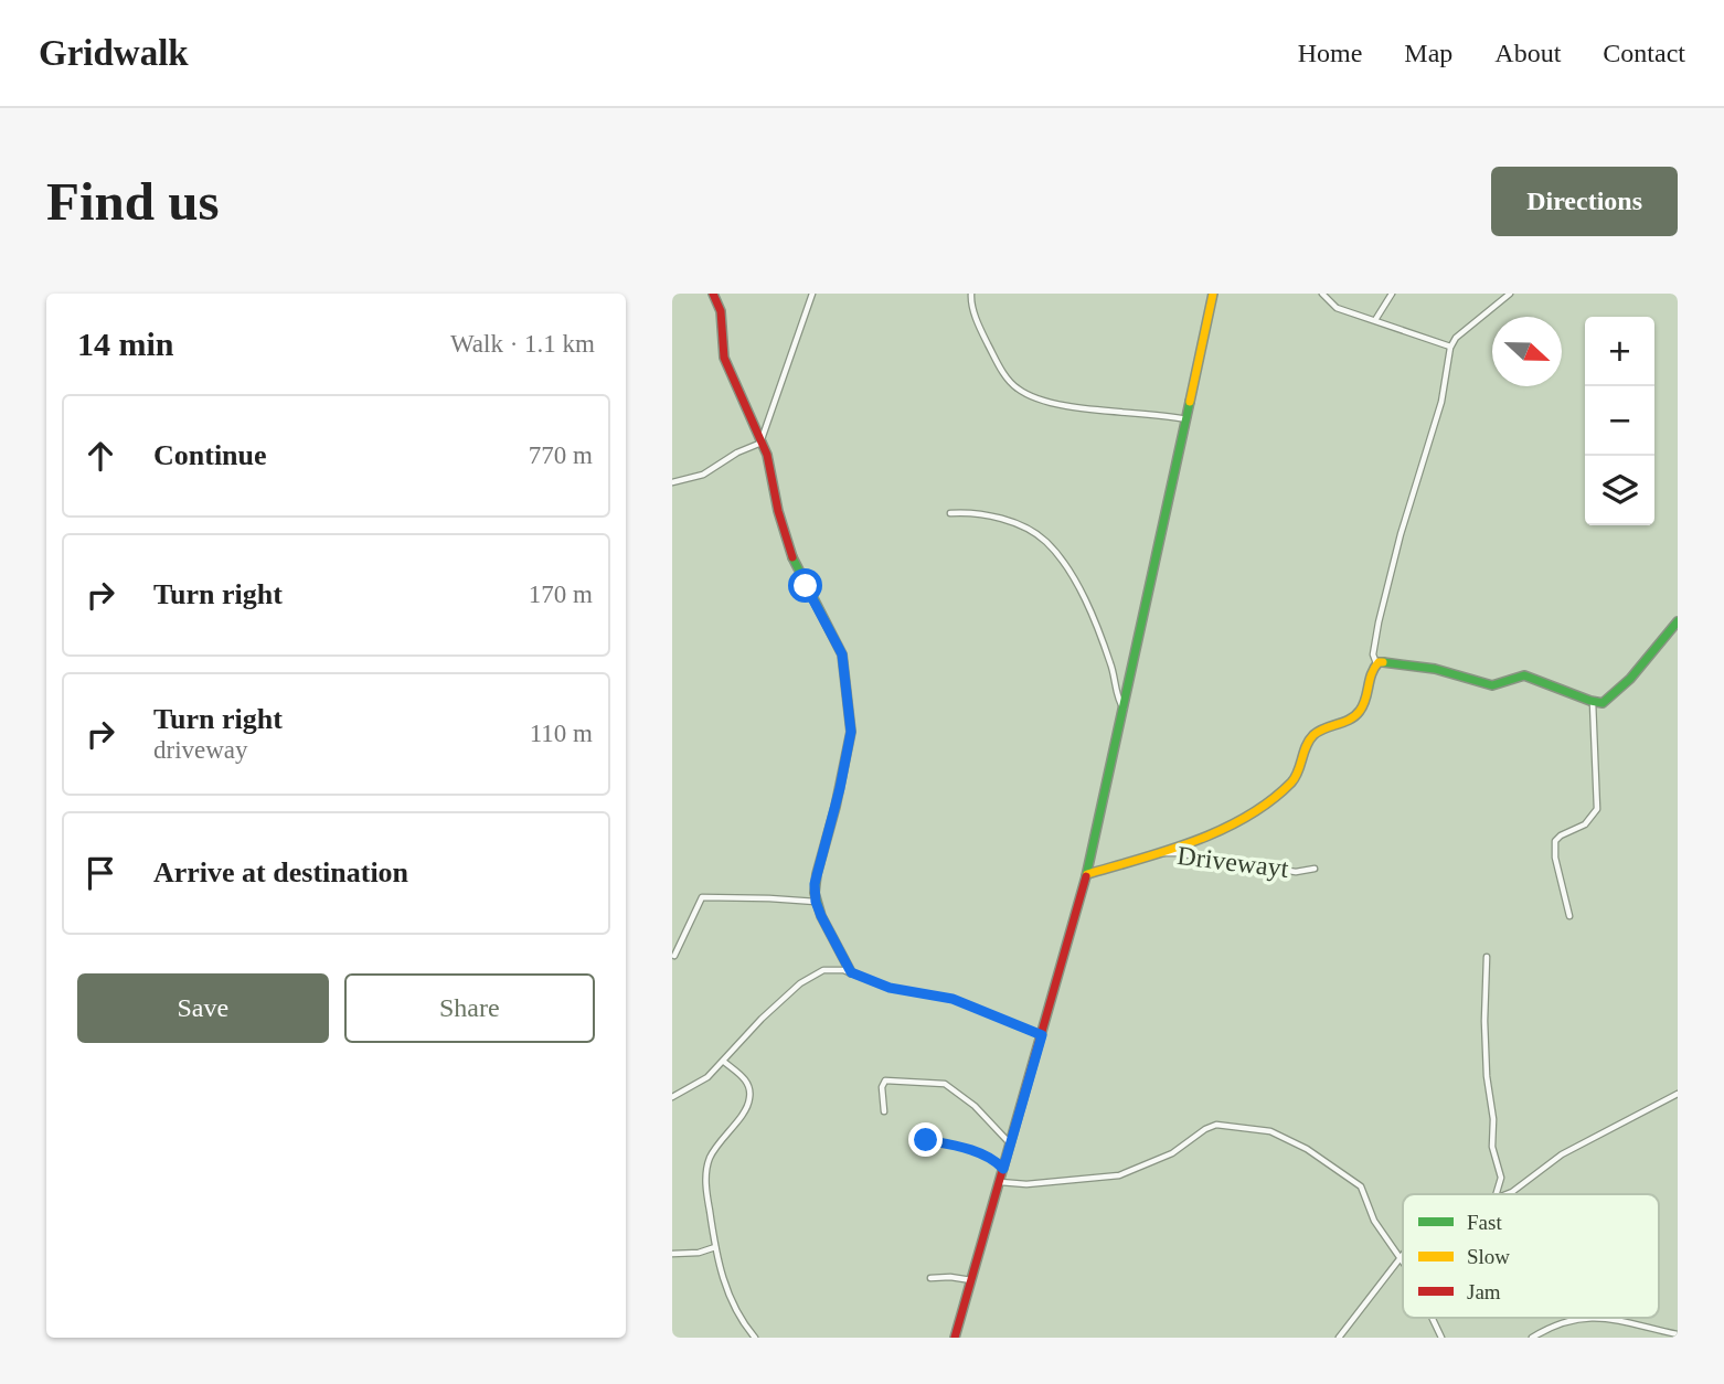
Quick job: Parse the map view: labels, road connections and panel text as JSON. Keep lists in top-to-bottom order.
{
  "streets": {
    "street": ["Drivewayt"]
  },
  "legend": ["Fast", "Slow", "Jam"],
  "north": "right",
  "page": {
    "header": "Gridwalk",
    "nav": [
      "Home",
      "Map",
      "About",
      "Contact"
    ],
    "buttons": [
      "Directions",
      ["Save", "Share"]
    ],
    "title": "Find us",
    "heading": ["14 min", "Walk · 1.1 km"],
    "map_buttons": ["+", "−"],
    "list": [
      ["Continue", "770 m"],
      ["Turn right", "170 m"],
      ["Turn right", "driveway", "110 m"],
      "Arrive at destination"
    ]
  }
}
